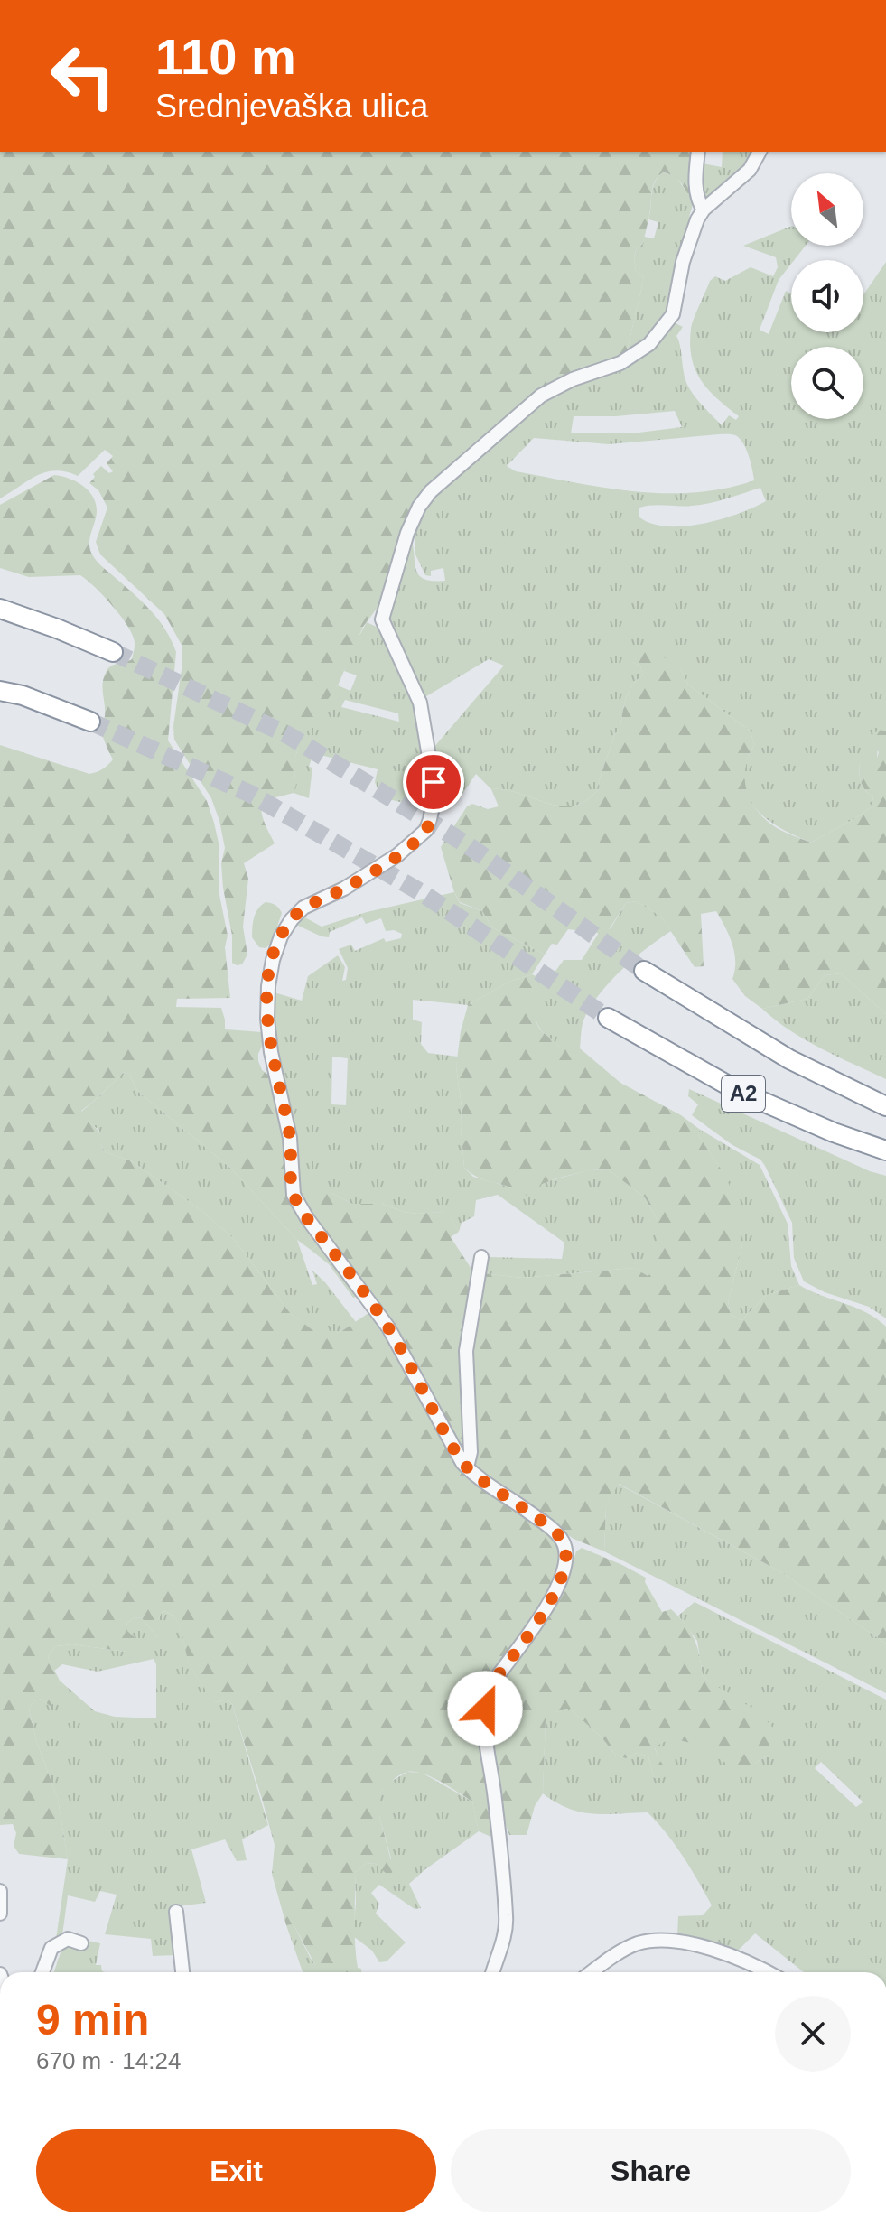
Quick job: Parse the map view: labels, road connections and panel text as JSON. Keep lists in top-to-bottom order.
{
  "streets": {
    "highway": ["A2"]
  },
  "north": "top left",
  "page": {
    "turn": ["110 m", "Srednjevaška ulica"],
    "heading": ["9 min", "670 m · 14:24"],
    "buttons": ["Exit", "Share"]
  }
}
